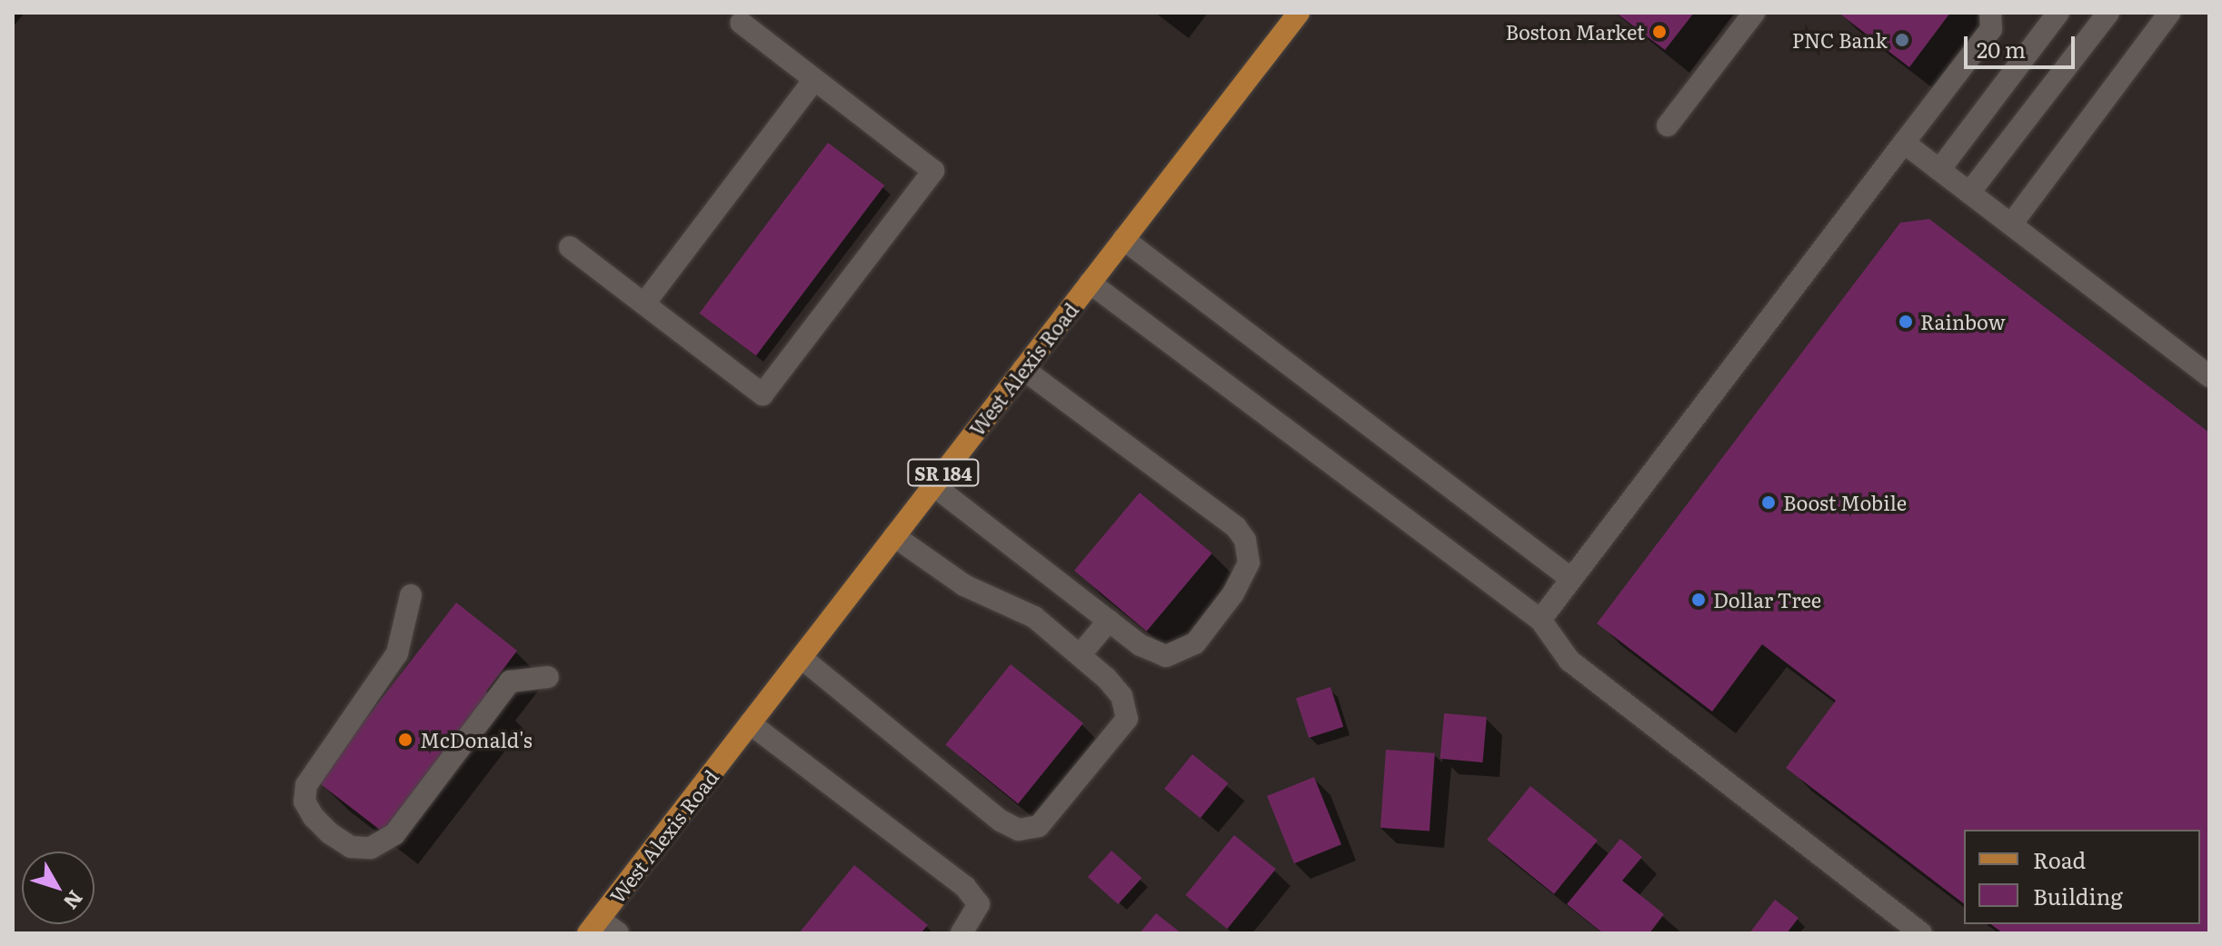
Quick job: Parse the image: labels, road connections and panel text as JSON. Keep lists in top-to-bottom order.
{
  "streets": {
    "main road": ["West Alexis Road", "SR 184"]
  },
  "places": [
    "Boston Market",
    "PNC Bank",
    "Rainbow",
    "Boost Mobile",
    "Dollar Tree",
    "McDonald's"
  ],
  "legend": ["Road", "Building"],
  "scale_bar": "20 m",
  "north": "bottom right"
}
